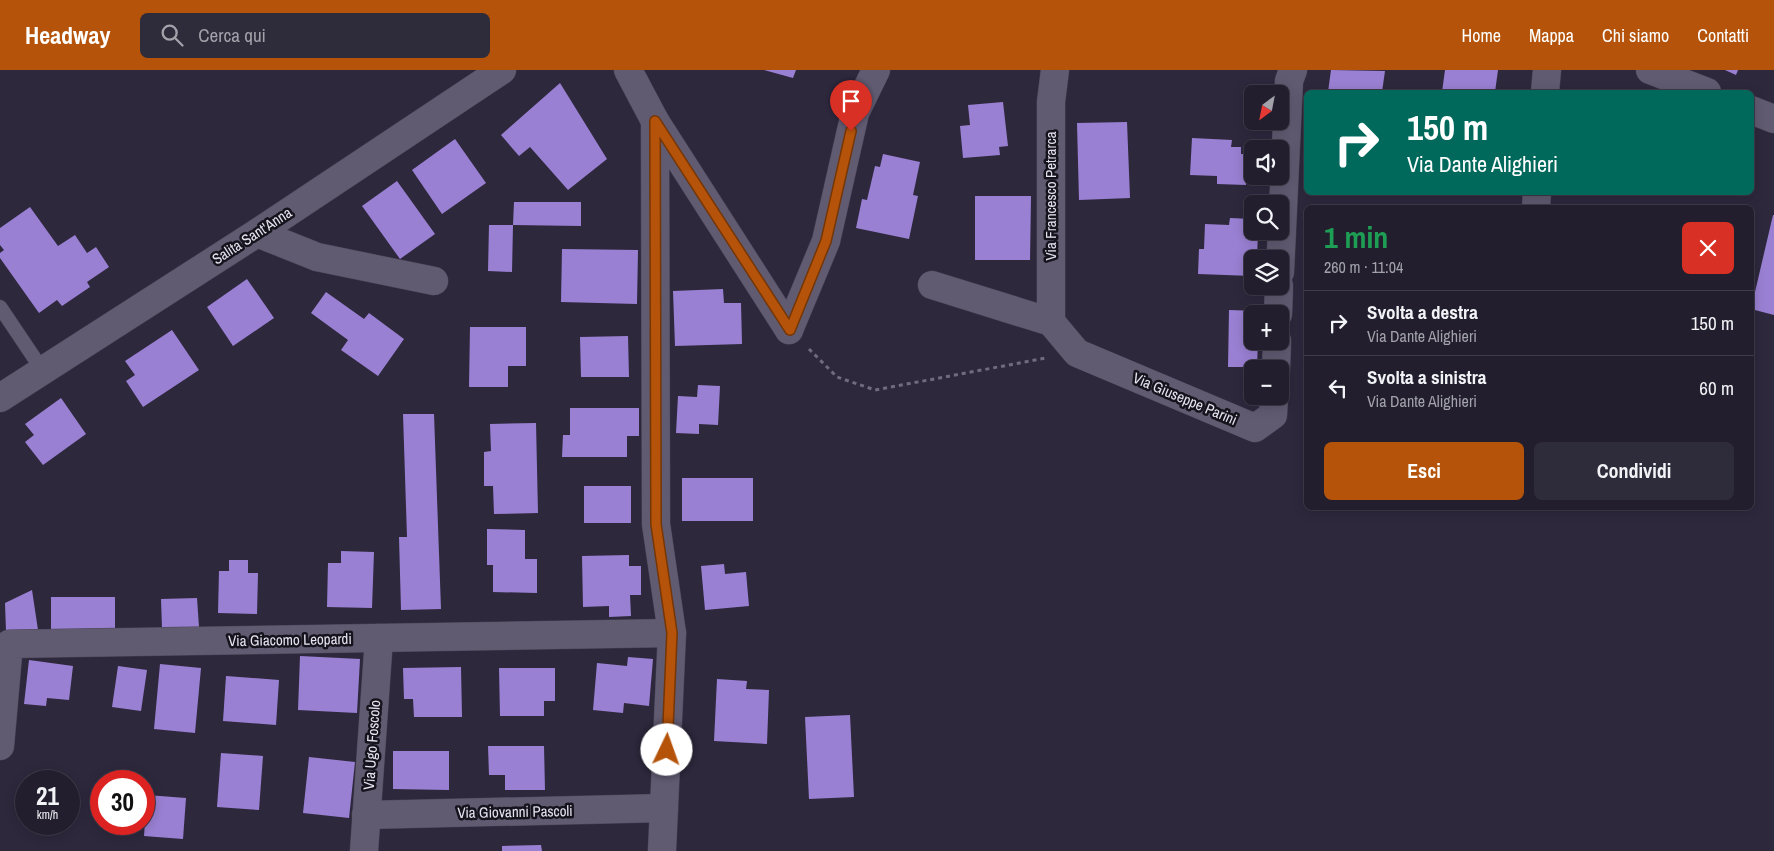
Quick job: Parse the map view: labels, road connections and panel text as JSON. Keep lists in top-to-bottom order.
{
  "streets": {
    "street": [
      "Via Francesco Petrarca",
      "Salita Sant'Anna",
      "Via Giuseppe Parini",
      "Via Giacomo Leopardi",
      "Via Ugo Foscolo",
      "Via Giovanni Pascoli"
    ]
  },
  "crossings": [
    ["Via Giacomo Leopardi", "Via Ugo Foscolo"],
    ["Via Ugo Foscolo", "Via Giovanni Pascoli"]
  ],
  "north": "bottom left",
  "page": {
    "header": "Headway",
    "search": "Cerca qui",
    "nav": [
      "Home",
      "Mappa",
      "Chi siamo",
      "Contatti"
    ],
    "map_buttons": ["+", "−"],
    "turn": ["150 m", "Via Dante Alighieri"],
    "heading": ["1 min", "260 m · 11:04"],
    "list": [
      {
        "name": "Svolta a destra",
        "note": "Via Dante Alighieri",
        "value": "150 m"
      },
      {
        "name": "Svolta a sinistra",
        "note": "Via Dante Alighieri",
        "value": "60 m"
      }
    ],
    "buttons": ["Esci", "Condividi"],
    "speed": "21 km/h",
    "limit": "30"
  }
}
